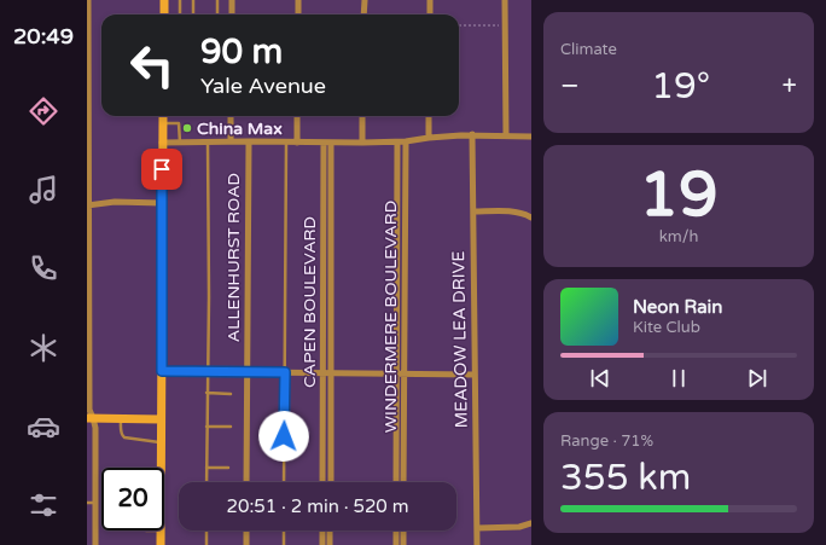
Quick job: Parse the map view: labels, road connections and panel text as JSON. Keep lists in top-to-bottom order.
{
  "streets": {
    "street": [
      "ALLENHURST ROAD",
      "CAPEN BOULEVARD",
      "WINDERMERE BOULEVARD",
      "MEADOW LEA DRIVE"
    ]
  },
  "places": ["China Max"],
  "page": {
    "tabs": "20:49",
    "tile": [
      "Climate",
      ["19", "km/h"],
      ["Range · 71%", "355 km"]
    ],
    "turn": ["90 m", "Yale Avenue"],
    "heat": ["−", "19°", "+"],
    "song": ["Neon Rain", "Kite Club"],
    "limit": "20",
    "trip": "20:51 · 2 min · 520 m"
  }
}
